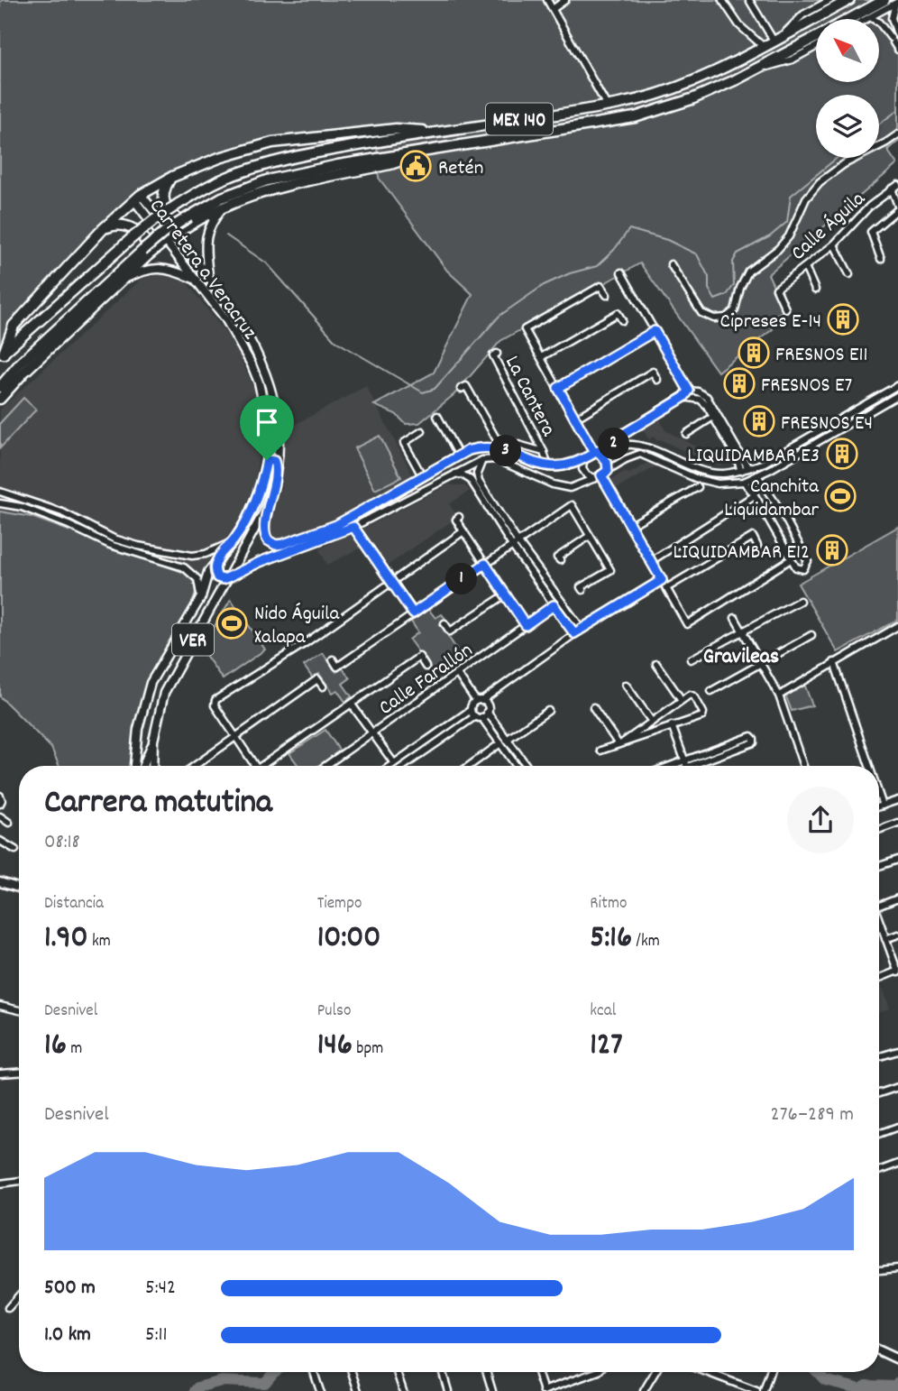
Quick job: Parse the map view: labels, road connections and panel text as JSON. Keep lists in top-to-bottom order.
{
  "streets": {
    "highway": ["MEX 140"],
    "main road": ["Carretera a Veracruz", "VER"],
    "street": ["Calle Águila", "La Cantera", "Calle Farallón"]
  },
  "districts": ["Gravileas"],
  "places": {
    "public building": ["Retén"],
    "building": [
      "Cipreses E-14",
      "FRESNOS E11",
      "FRESNOS E7",
      "FRESNOS E4",
      "LIQUIDAMBAR E3",
      "LIQUIDAMBAR E12"
    ],
    "sports": ["Canchita Liquidambar", "Nido Águila Xalapa"]
  },
  "north": "top left",
  "page": {
    "pins": ["2", "3", "1"],
    "heading": ["Carrera matutina", "08:18"],
    "stats": [
      ["Distancia", "1.90 km"],
      ["Tiempo", "10:00"],
      ["Ritmo", "5:16 /km"],
      ["Desnivel", "16 m"],
      ["Pulso", "146 bpm"],
      ["kcal", "127"]
    ],
    "chart": ["Desnivel", "276–289 m"],
    "list": [
      {
        "name": "500 m",
        "note": "5:42"
      },
      {
        "name": "1.0 km",
        "note": "5:11"
      }
    ]
  }
}
